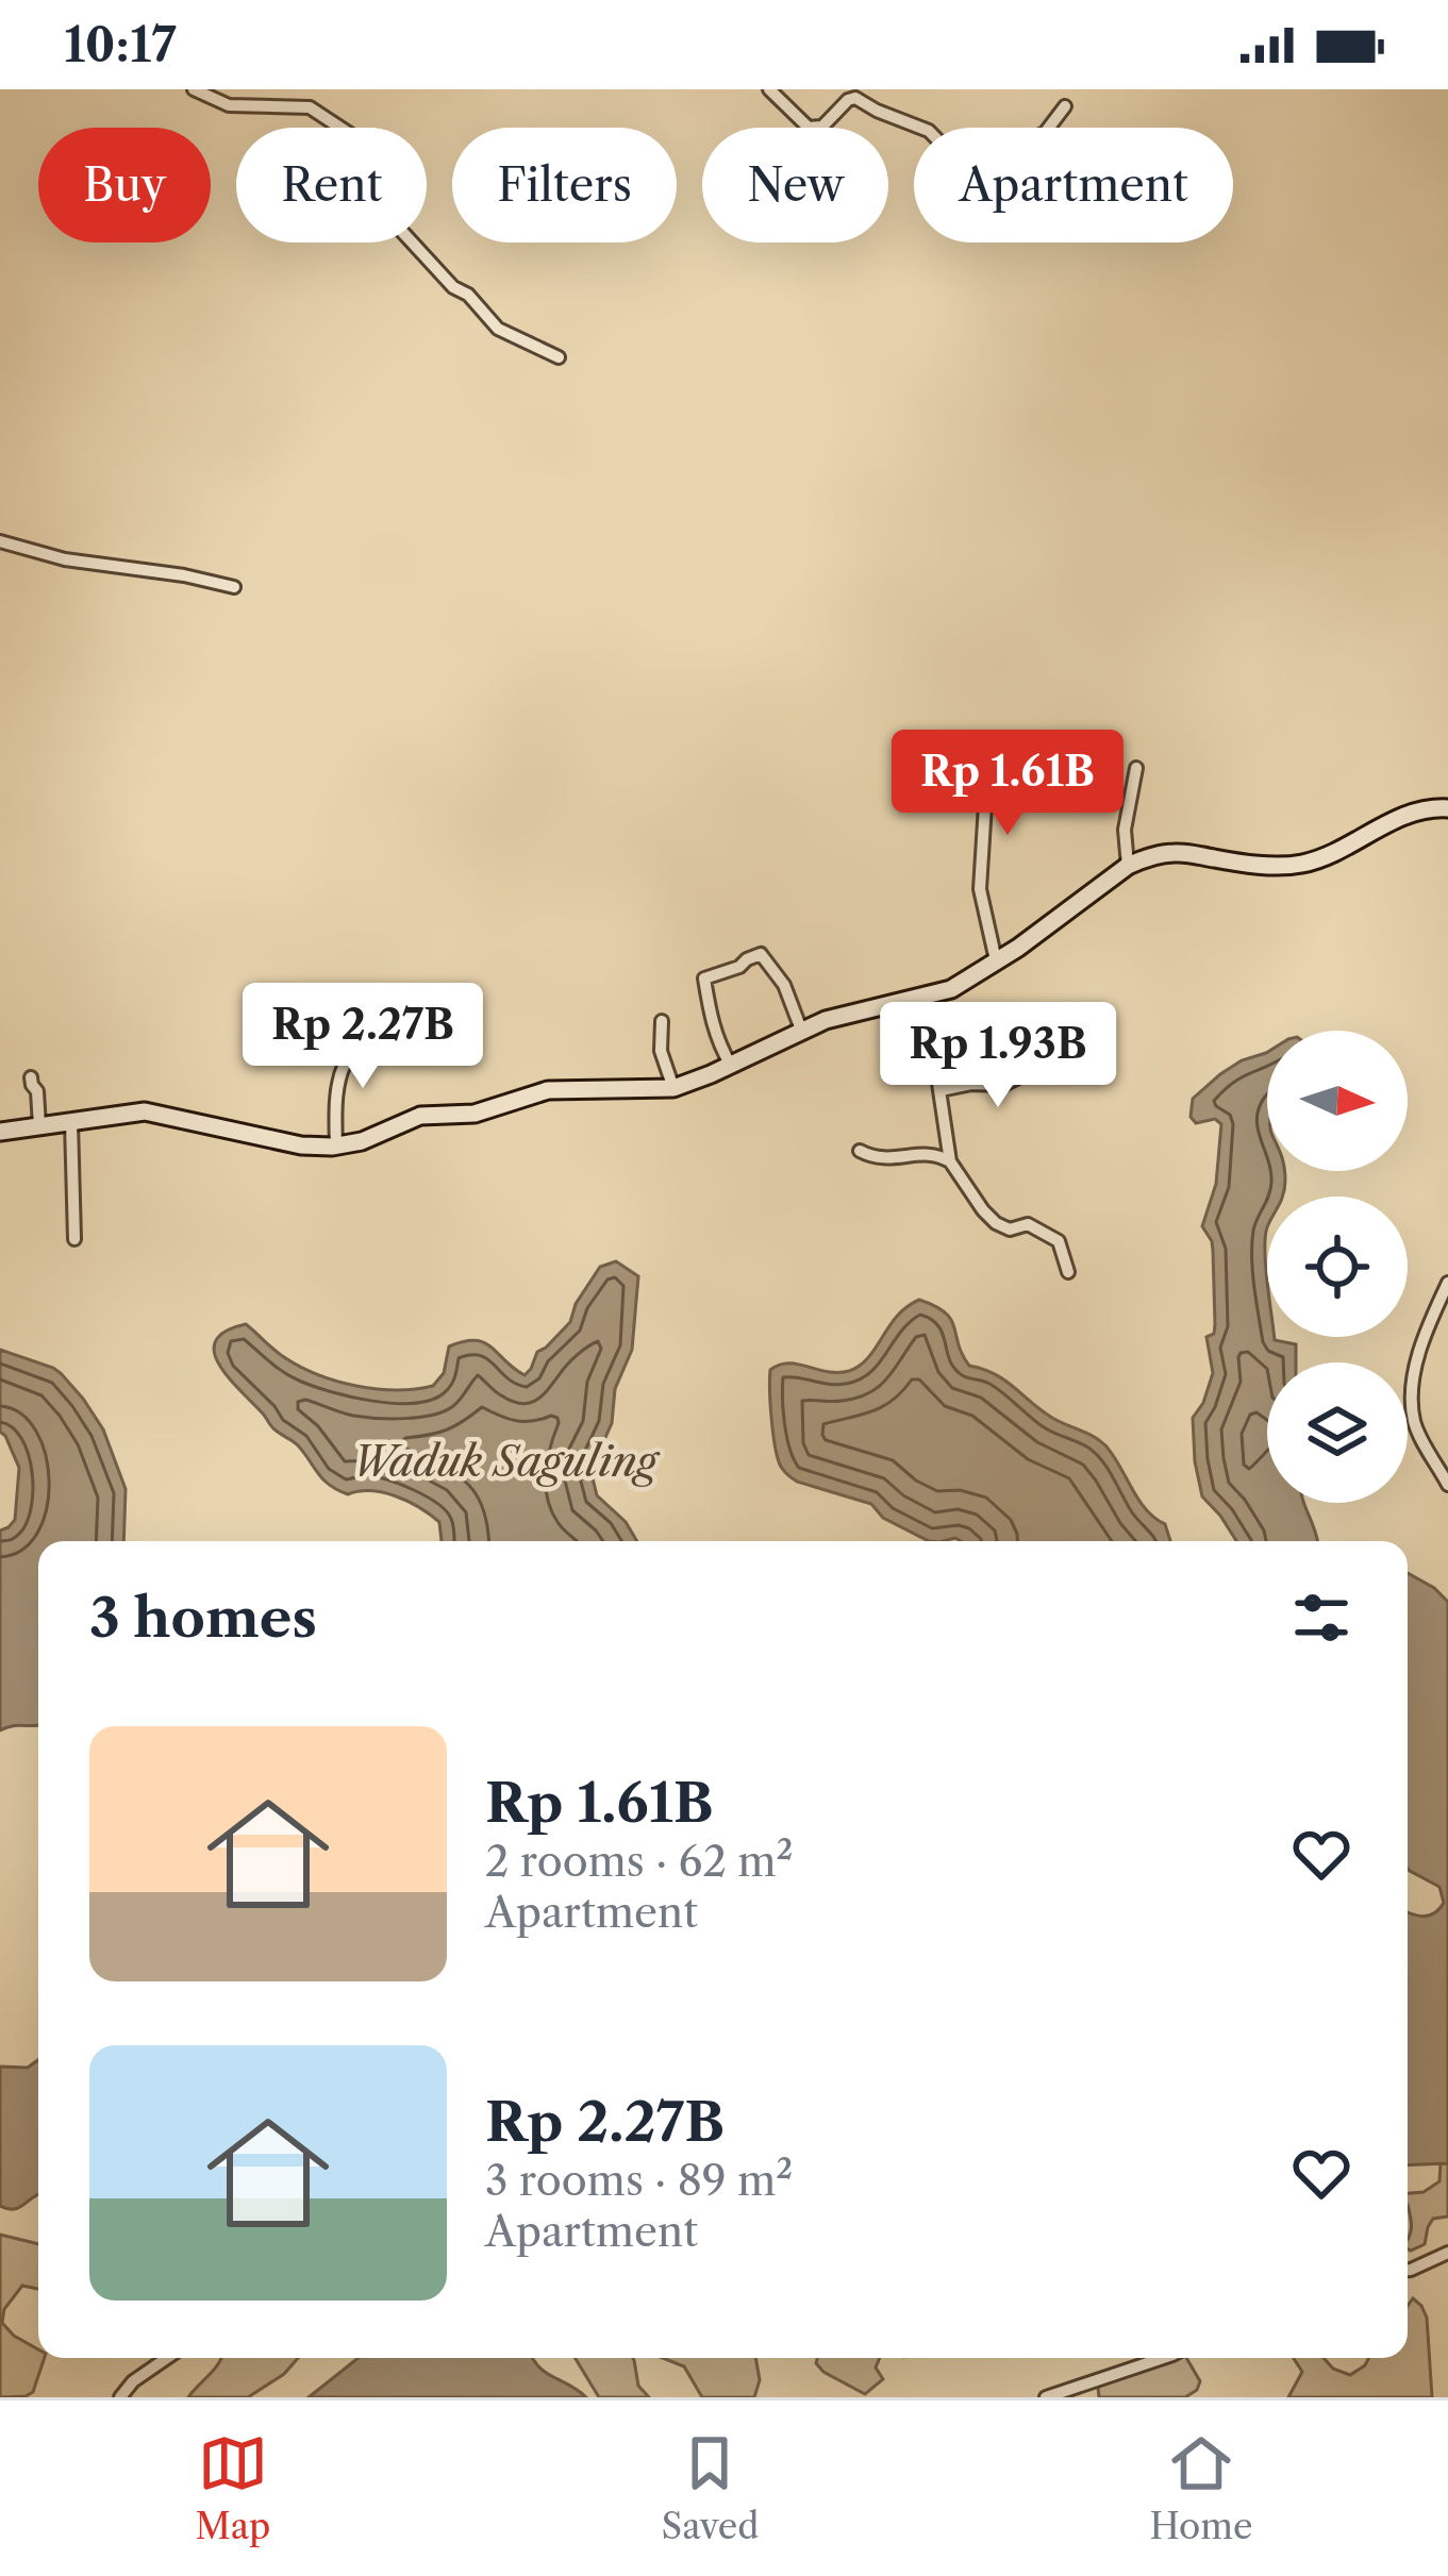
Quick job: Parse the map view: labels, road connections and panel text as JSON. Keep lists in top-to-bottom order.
{
  "water": ["Waduk Saguling"],
  "north": "right",
  "page": {
    "status": "10:17",
    "chip": [
      "Buy",
      "Rent",
      "Filters",
      "New",
      "Apartment"
    ],
    "price": ["Rp 1.61B", "Rp 2.27B", "Rp 1.93B"],
    "heading": "3 homes",
    "list": [
      {
        "name": "Rp 1.61B",
        "note": "2 rooms · 62 m² · Apartment"
      },
      {
        "name": "Rp 2.27B",
        "note": "3 rooms · 89 m² · Apartment"
      }
    ],
    "tabs": ["Map", "Saved", "Home"]
  }
}
